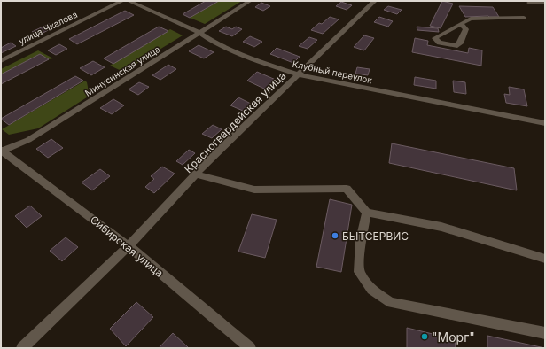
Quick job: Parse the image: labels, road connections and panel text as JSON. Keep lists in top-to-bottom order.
{
  "streets": {
    "street": [
      "улица Чкалова",
      "Минусинская улица",
      "Клубный переулок",
      "Красногвардейская улица",
      "Сибирская улица"
    ]
  },
  "crossings": [
    ["Минусинская улица", "Клубный переулок"],
    ["Минусинская улица", "Сибирская улица"],
    ["Клубный переулок", "Красногвардейская улица"],
    ["Красногвардейская улица", "Сибирская улица"]
  ],
  "places": ["БЫТСЕРВИС", "\"Морг\""]
}
